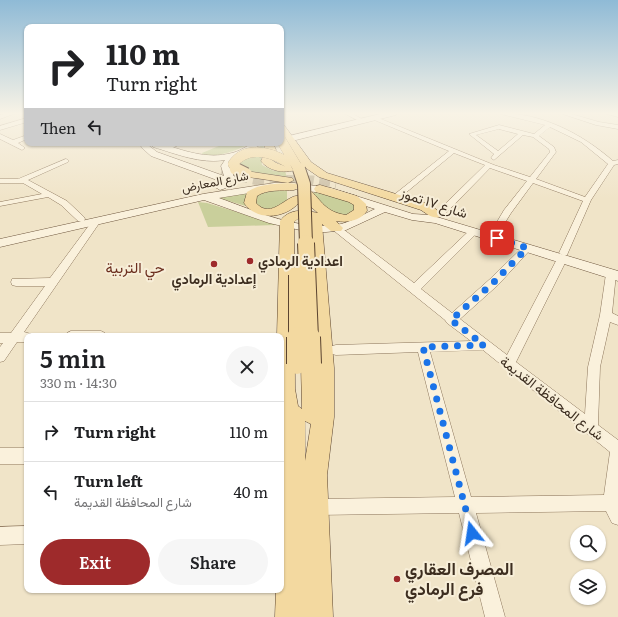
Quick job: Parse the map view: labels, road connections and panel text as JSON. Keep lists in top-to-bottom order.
{
  "streets": {
    "street": ["شارع المعارض", "شارع ١٧ تموز", "شارع المحافظة القديمة"]
  },
  "crossings": [
    ["شارع المعارض", "شارع ١٧ تموز"]
  ],
  "districts": ["حي التربية"],
  "places": ["اعدادية الرمادي", "إعدادية الرمادي", "المصرف العقاري فرع الرمادي"],
  "page": {
    "turn": ["110 m", "Turn right"],
    "then": "Then",
    "heading": ["5 min", "330 m · 14:30"],
    "list": [
      {
        "name": "Turn right",
        "value": "110 m"
      },
      {
        "name": "Turn left",
        "note": "شارع المحافظة القديمة",
        "value": "40 m"
      }
    ],
    "buttons": ["Exit", "Share"]
  }
}
